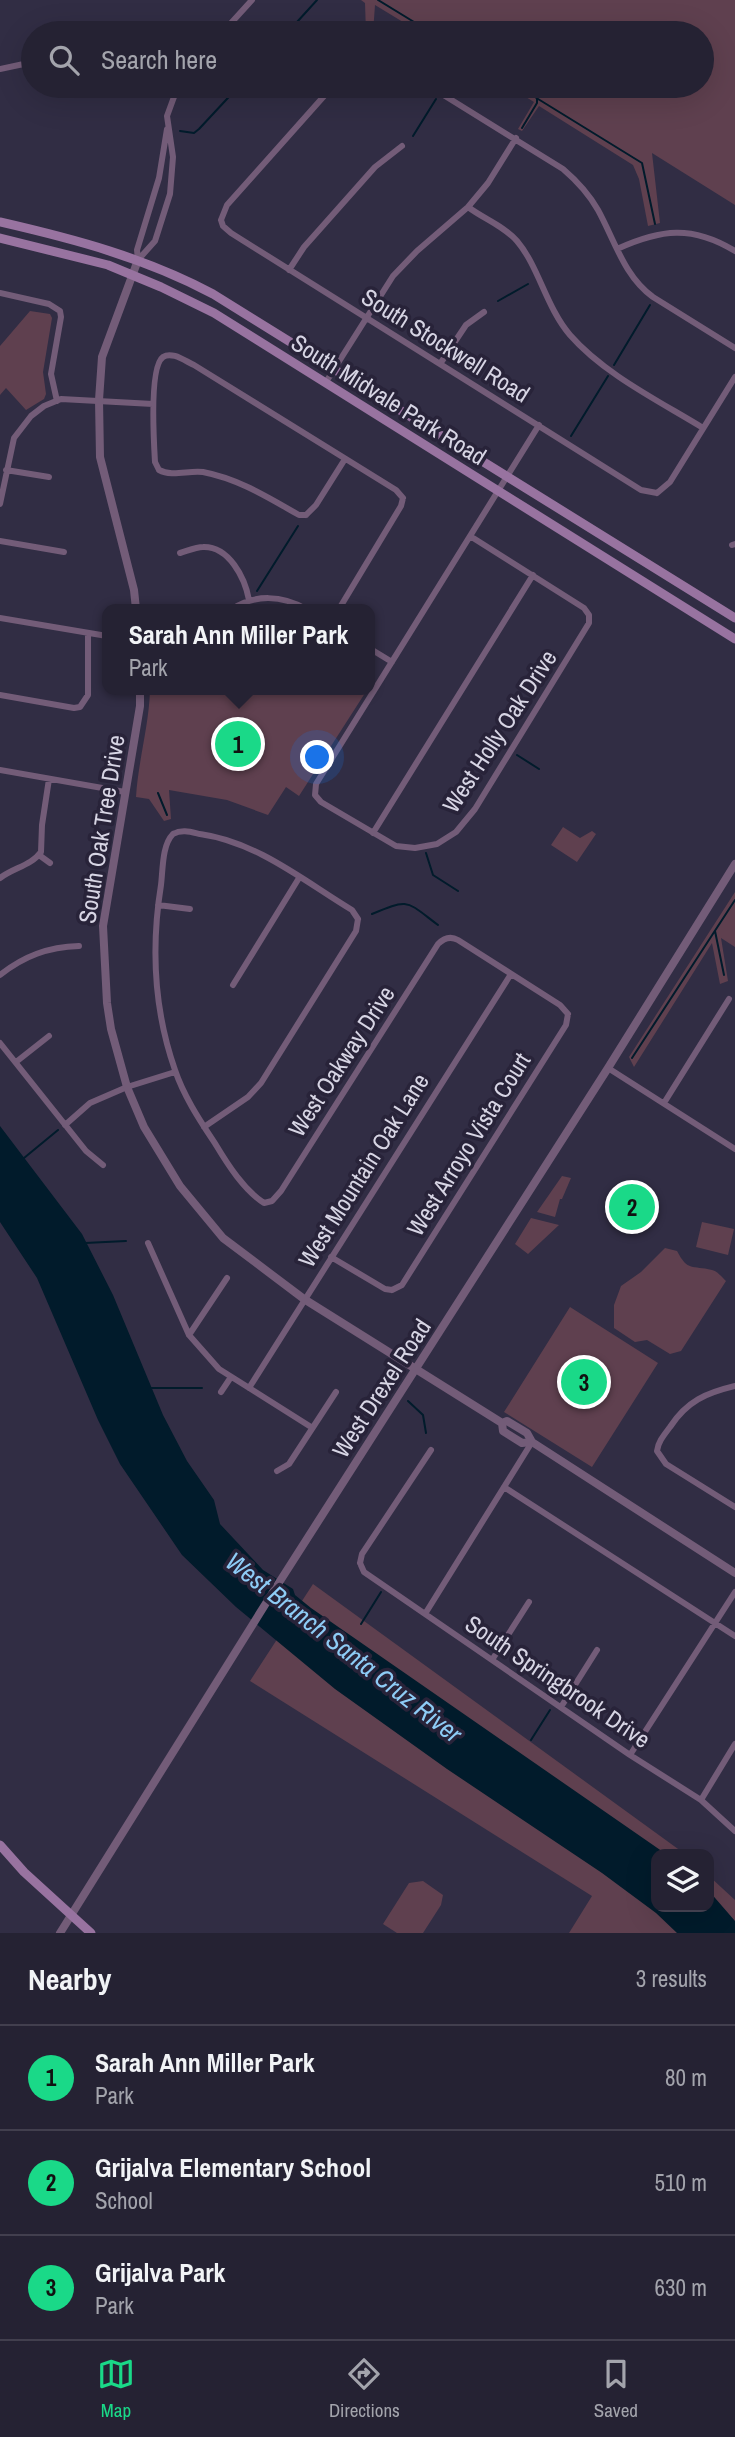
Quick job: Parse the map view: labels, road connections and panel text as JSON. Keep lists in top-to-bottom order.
{
  "streets": {
    "main road": ["South Midvale Park Road"],
    "street": [
      "South Stockwell Road",
      "West Holly Oak Drive",
      "South Oak Tree Drive",
      "West Oakway Drive",
      "West Arroyo Vista Court",
      "West Mountain Oak Lane",
      "West Drexel Road",
      "South Springbrook Drive"
    ]
  },
  "crossings": [
    ["South Oak Tree Drive", "West Mountain Oak Lane"],
    ["South Oak Tree Drive", "West Drexel Road"],
    ["West Oakway Drive", "West Arroyo Vista Court"],
    ["West Oakway Drive", "West Mountain Oak Lane"],
    ["West Arroyo Vista Court", "West Mountain Oak Lane"]
  ],
  "water": ["West Branch Santa Cruz River"],
  "page": {
    "search": "Search here",
    "popup": ["Sarah Ann Miller Park", "Park"],
    "pins": ["1", "2", "3"],
    "heading": ["Nearby", "3 results"],
    "list": [
      {
        "mark": "1",
        "name": "Sarah Ann Miller Park",
        "note": "Park",
        "value": "80 m"
      },
      {
        "mark": "2",
        "name": "Grijalva Elementary School",
        "note": "School",
        "value": "510 m"
      },
      {
        "mark": "3",
        "name": "Grijalva Park",
        "note": "Park",
        "value": "630 m"
      }
    ],
    "nav": ["Map", "Directions", "Saved"]
  }
}
